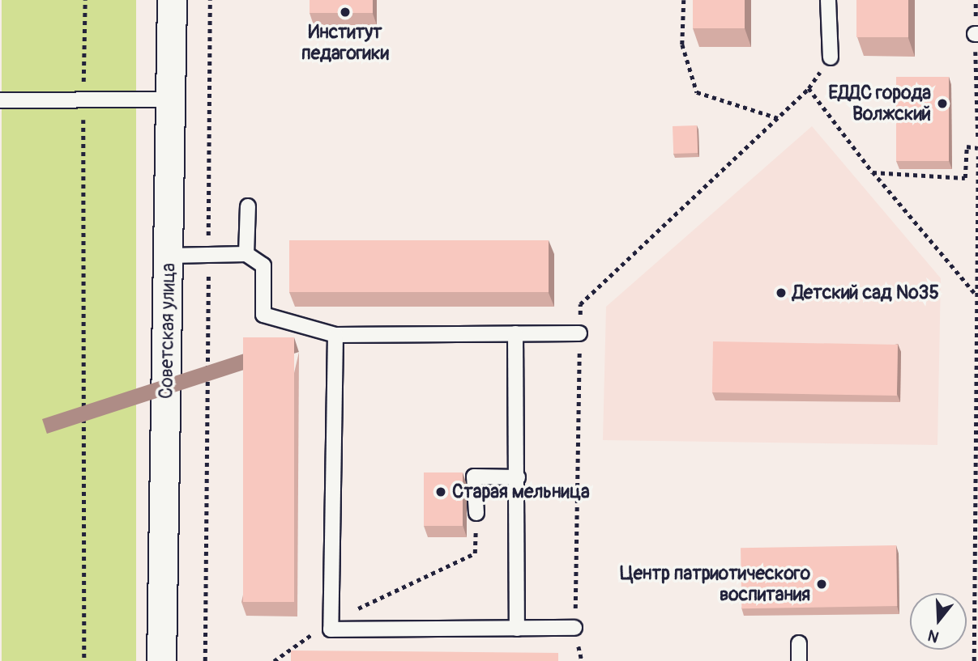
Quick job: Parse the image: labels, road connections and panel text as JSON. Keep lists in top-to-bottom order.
{
  "streets": {
    "street": ["Советская улица"]
  },
  "places": [
    "Институт педагогики",
    "ЕДДС города Волжский",
    "Детский сад №35",
    "Старая мельница",
    "Центр патриотического воспитания"
  ],
  "north": "bottom"
}
